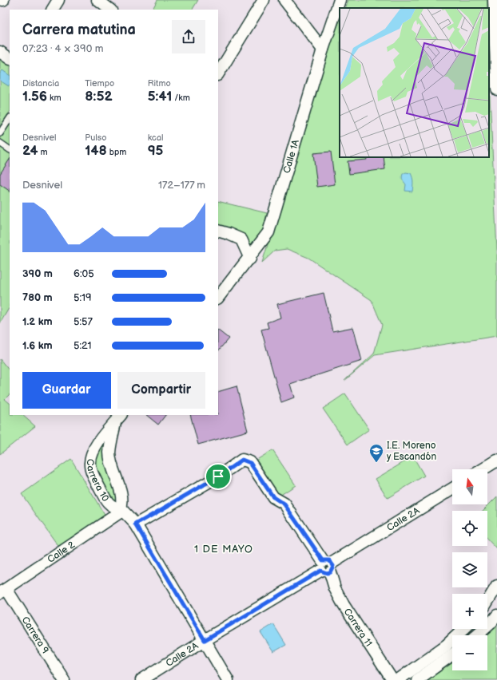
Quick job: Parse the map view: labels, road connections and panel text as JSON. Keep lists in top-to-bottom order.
{
  "streets": {
    "street": [
      "Calle 1A",
      "Carrera 10",
      "Calle 2A",
      "Calle 2",
      "Carrera 11",
      "Carrera 9"
    ]
  },
  "crossings": [
    ["Carrera 10", "Calle 2A"],
    ["Carrera 10", "Calle 2"],
    ["Carrera 10", "Carrera 11"],
    ["Calle 2A", "Carrera 11"],
    ["Calle 2", "Carrera 9"]
  ],
  "districts": ["1 DE MAYO"],
  "places": {
    "school or university": ["I.E. Moreno y Escandón"]
  },
  "north": "top",
  "page": {
    "heading": ["Carrera matutina", "07:23 · 4 × 390 m"],
    "stats": [
      ["Distancia", "1.56 km"],
      ["Tiempo", "8:52"],
      ["Ritmo", "5:41 /km"],
      ["Desnivel", "24 m"],
      ["Pulso", "148 bpm"],
      ["kcal", "95"]
    ],
    "chart": ["Desnivel", "172–177 m"],
    "list": [
      {
        "name": "390 m",
        "note": "6:05"
      },
      {
        "name": "780 m",
        "note": "5:19"
      },
      {
        "name": "1.2 km",
        "note": "5:57"
      },
      {
        "name": "1.6 km",
        "note": "5:21"
      }
    ],
    "buttons": ["Guardar", "Compartir"],
    "map_buttons": ["+", "−"]
  }
}
